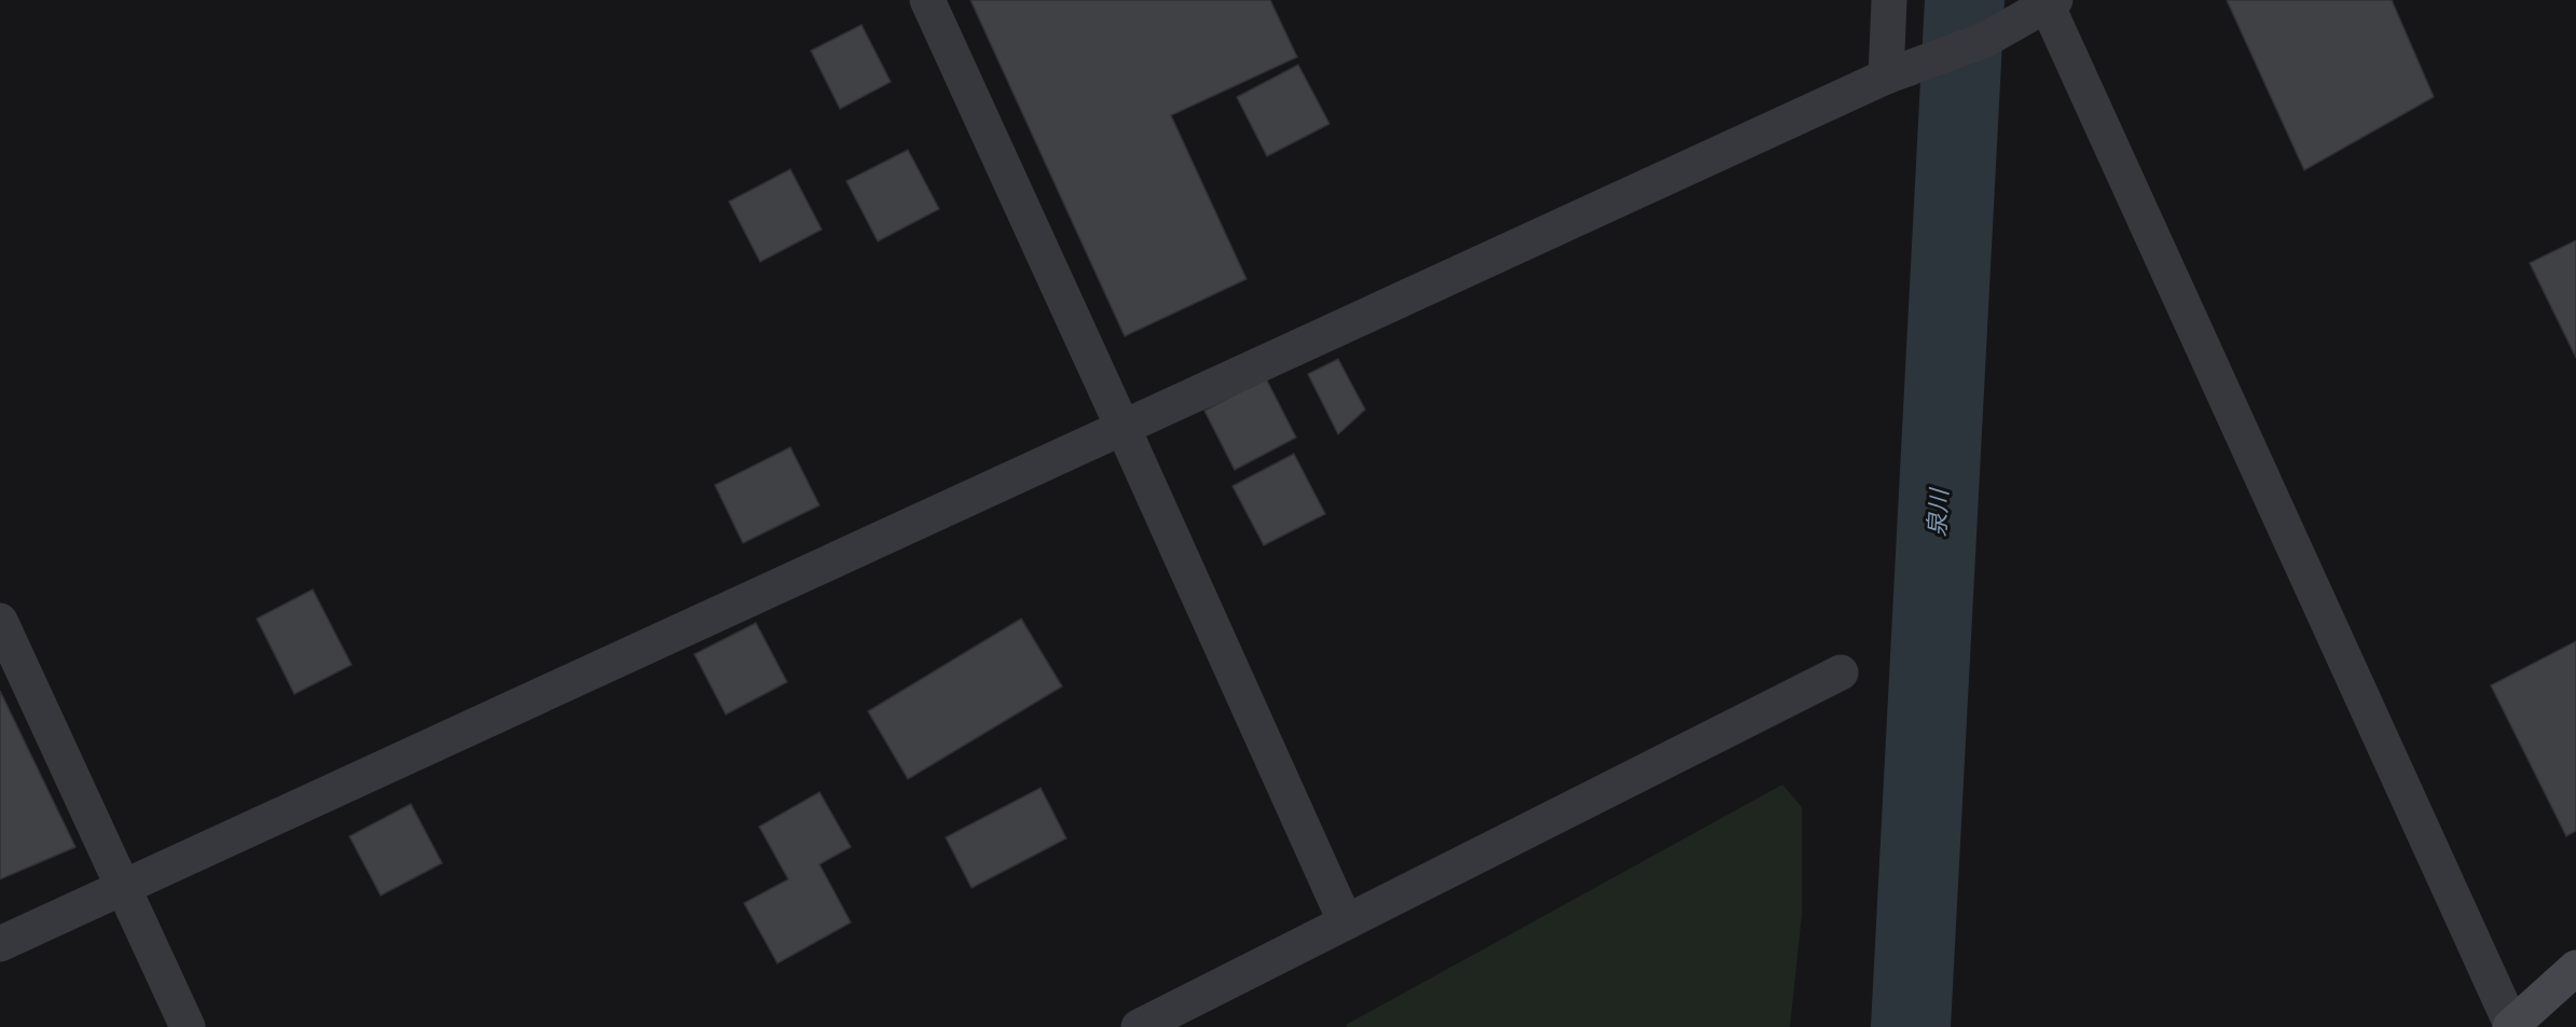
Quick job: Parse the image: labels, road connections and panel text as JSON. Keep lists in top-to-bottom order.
{
  "water": ["泉川"]
}
